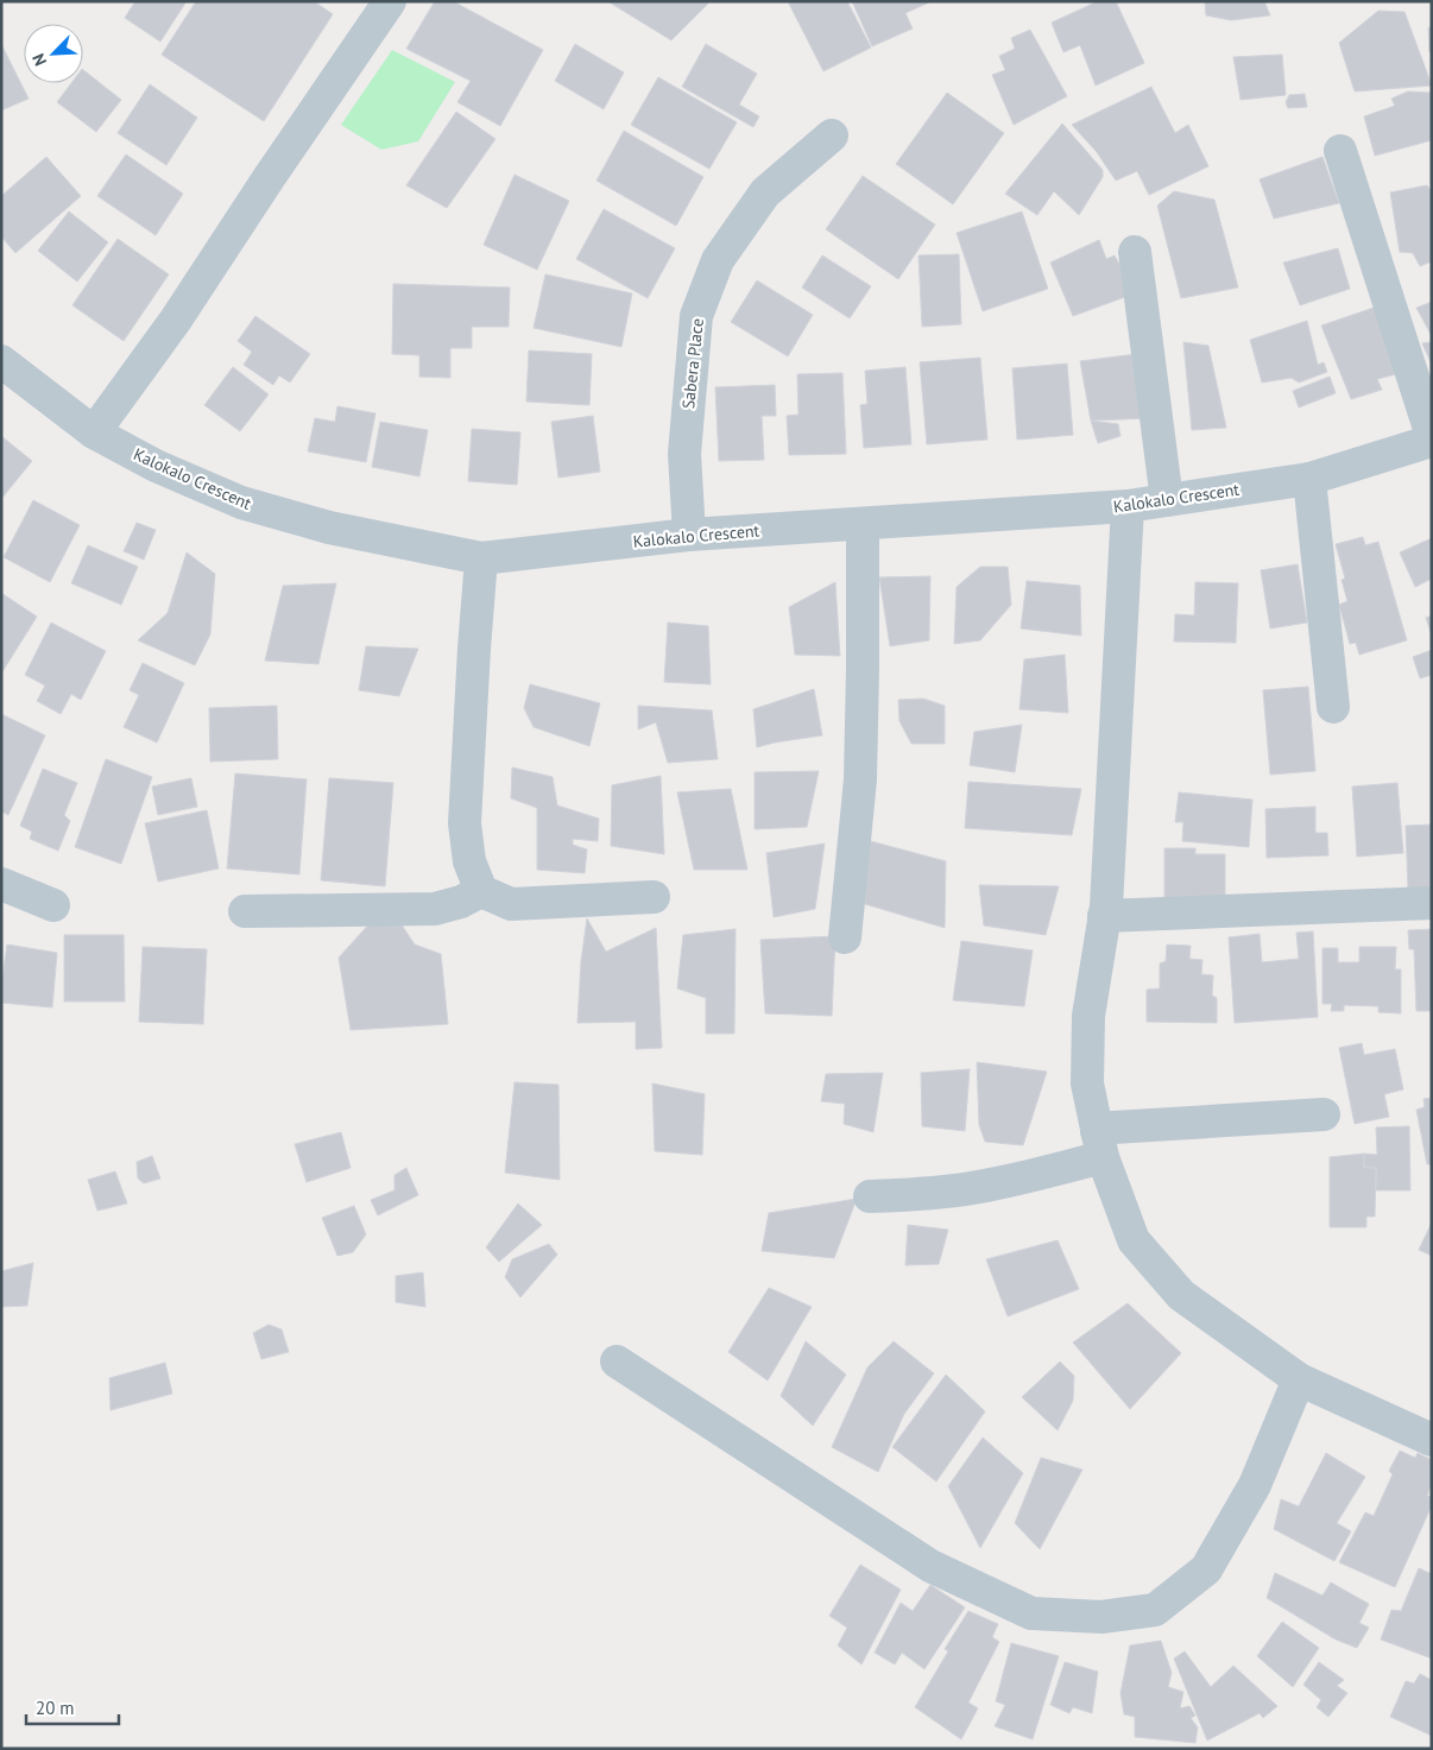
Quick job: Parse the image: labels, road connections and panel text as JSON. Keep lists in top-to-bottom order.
{
  "streets": {
    "street": ["Sabera Place", "Kalokalo Crescent"]
  },
  "crossings": [
    ["Sabera Place", "Kalokalo Crescent"]
  ],
  "scale_bar": "20 m",
  "north": "bottom left"
}
